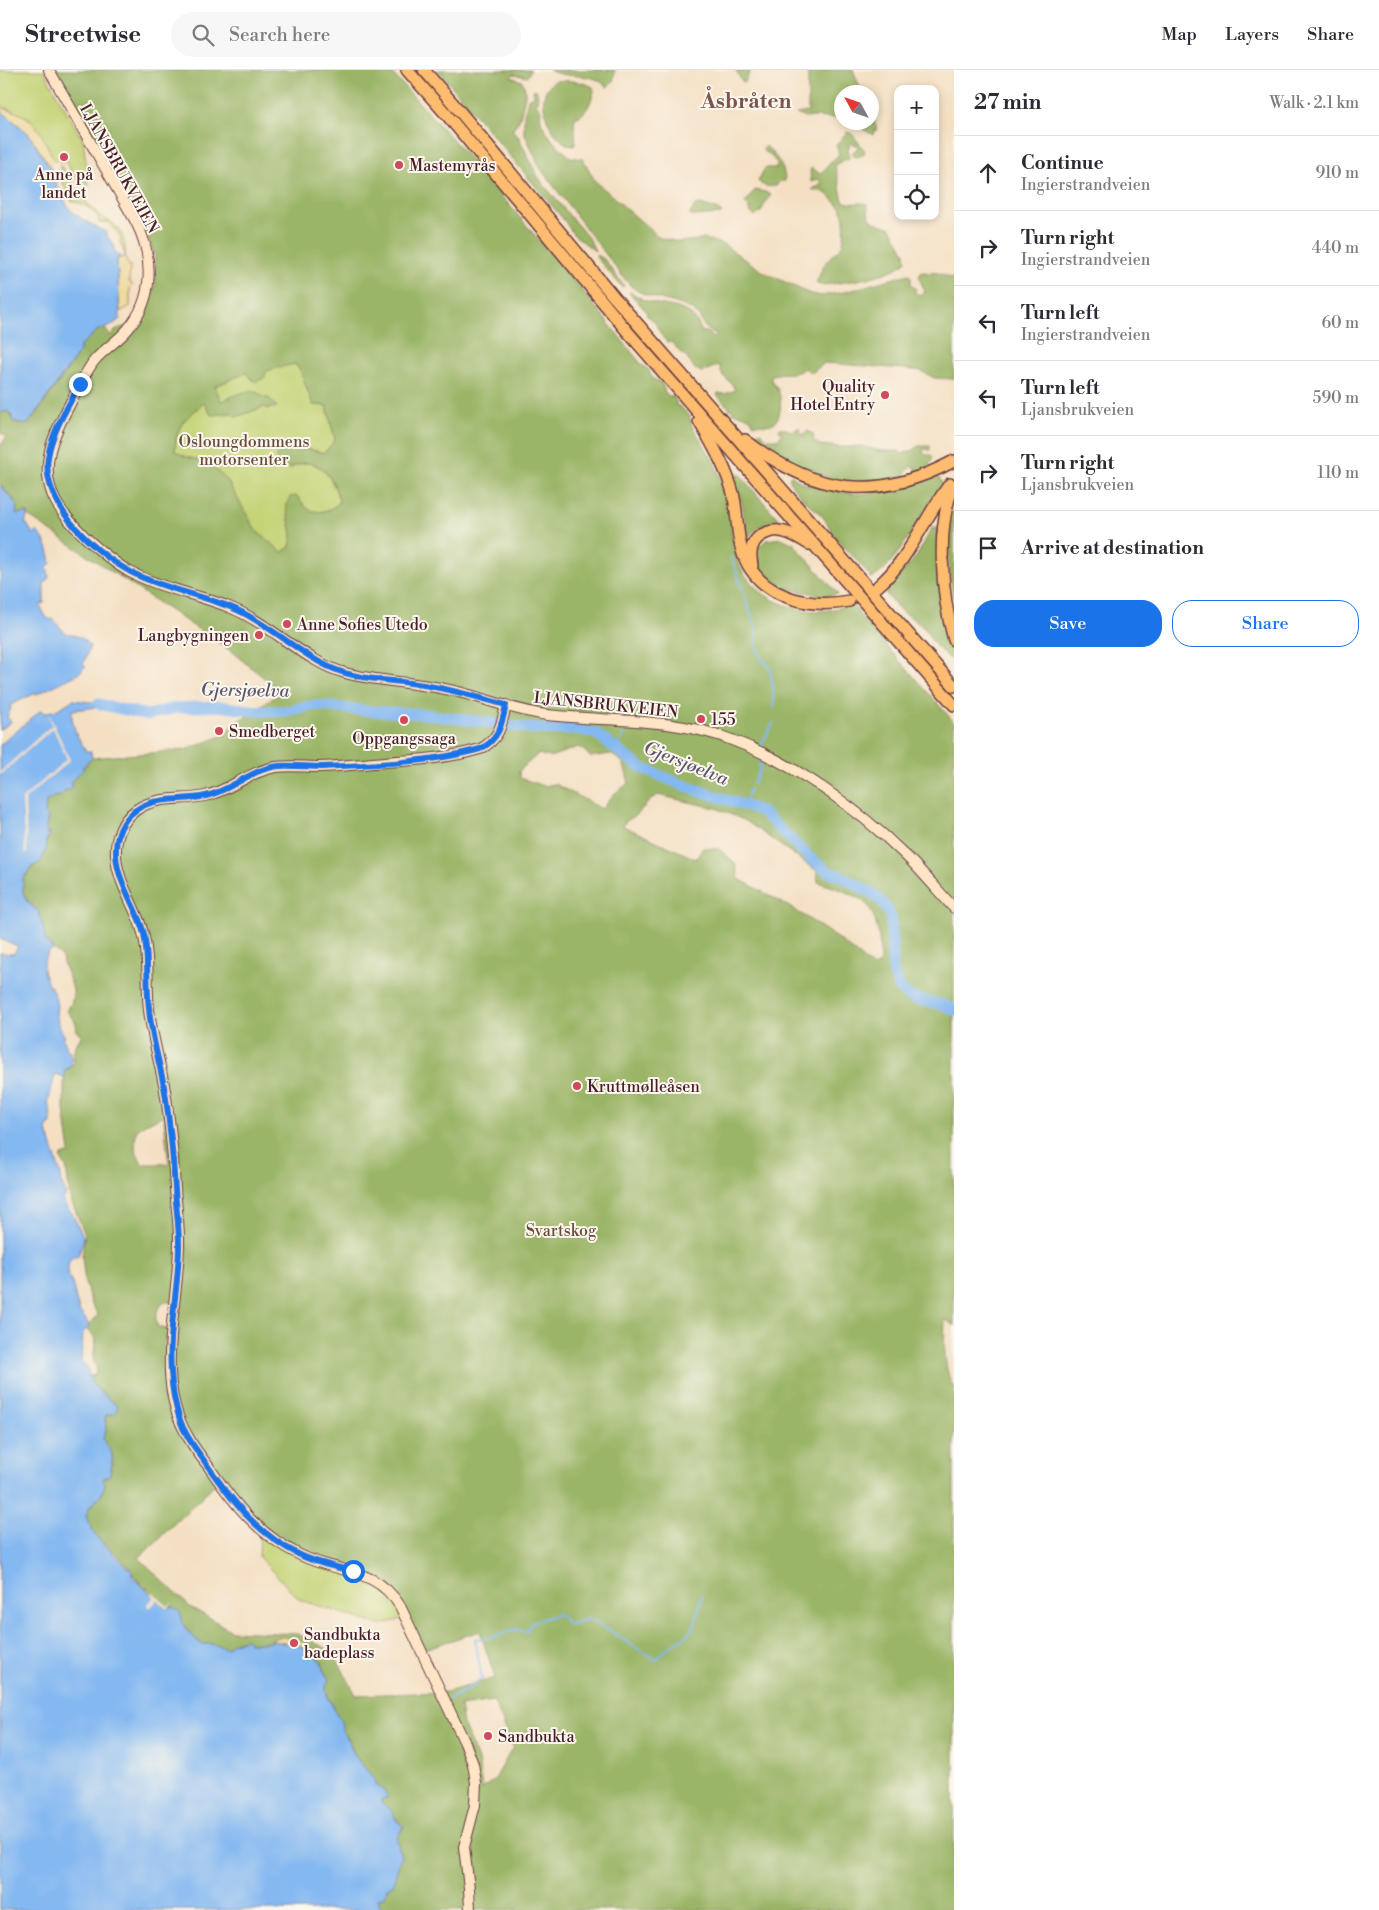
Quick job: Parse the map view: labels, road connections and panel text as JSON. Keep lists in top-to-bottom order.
{
  "streets": {
    "main road": ["LJANSBRUKVEIEN"]
  },
  "districts": ["Åsbråten"],
  "water": ["Gjersjøelva"],
  "parks": ["Osloungdommens motorsenter", "Svartskog"],
  "places": [
    "Anne på landet",
    "Mastemyrås",
    "Quality Hotel Entry",
    "Anne Sofies Utedo",
    "Langbygningen",
    "155",
    "Oppgangssaga",
    "Smedberget",
    "Kruttmølleåsen",
    "Sandbukta badeplass",
    "Sandbukta"
  ],
  "north": "top left",
  "page": {
    "header": "Streetwise",
    "search": "Search here",
    "nav": ["Map", "Layers", "Share"],
    "heading": ["27 min", "Walk · 2.1 km"],
    "map_buttons": ["+", "−"],
    "list": [
      ["Continue", "Ingierstrandveien", "910 m"],
      ["Turn right", "Ingierstrandveien", "440 m"],
      ["Turn left", "Ingierstrandveien", "60 m"],
      ["Turn left", "Ljansbrukveien", "590 m"],
      ["Turn right", "Ljansbrukveien", "110 m"],
      "Arrive at destination"
    ],
    "buttons": ["Save", "Share"]
  }
}
